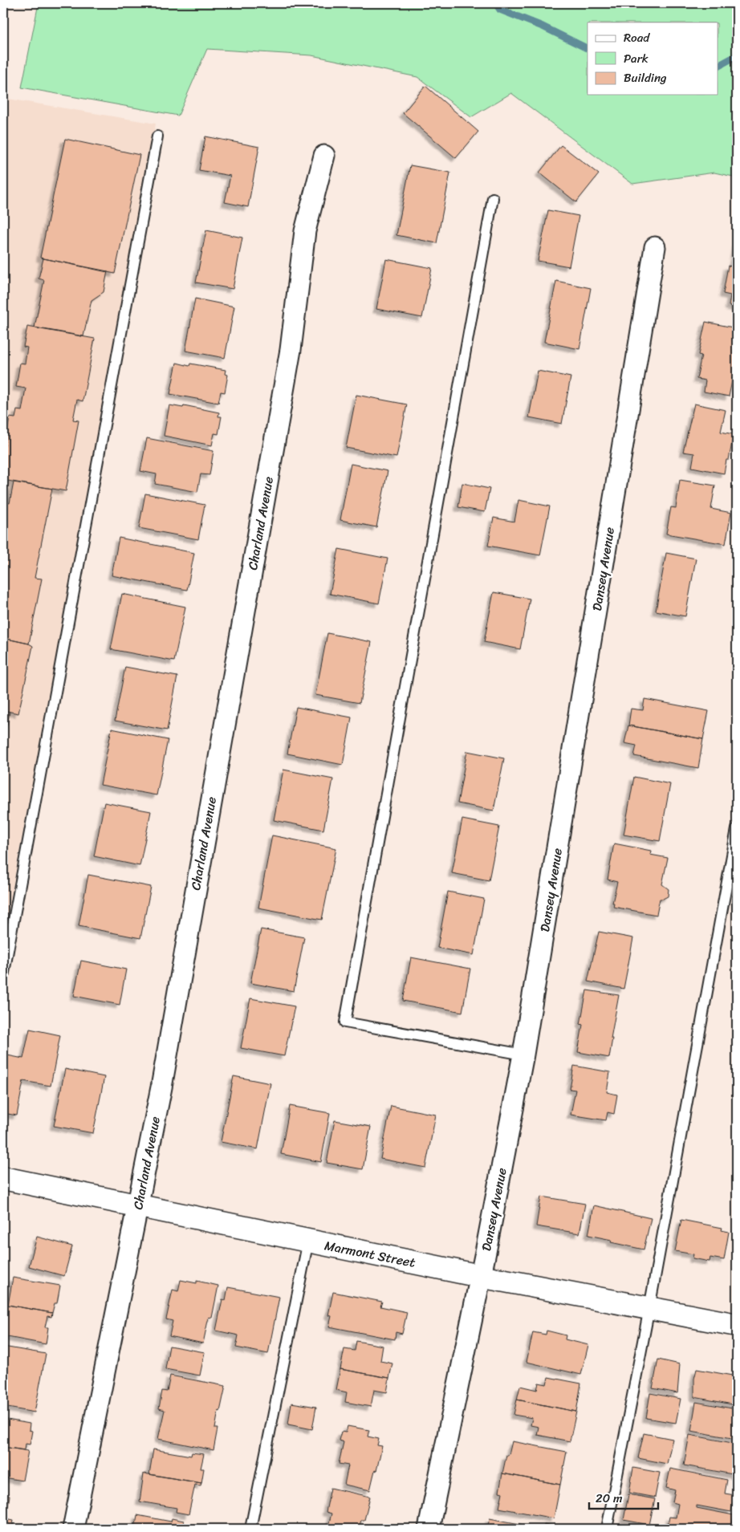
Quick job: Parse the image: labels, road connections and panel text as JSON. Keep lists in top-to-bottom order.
{
  "streets": {
    "main road": ["Marmont Street"],
    "street": ["Charland Avenue", "Dansey Avenue"]
  },
  "crossings": [
    ["Charland Avenue", "Marmont Street"],
    ["Dansey Avenue", "Marmont Street"]
  ],
  "legend": ["Road", "Park", "Building"],
  "scale_bar": "20 m"
}
